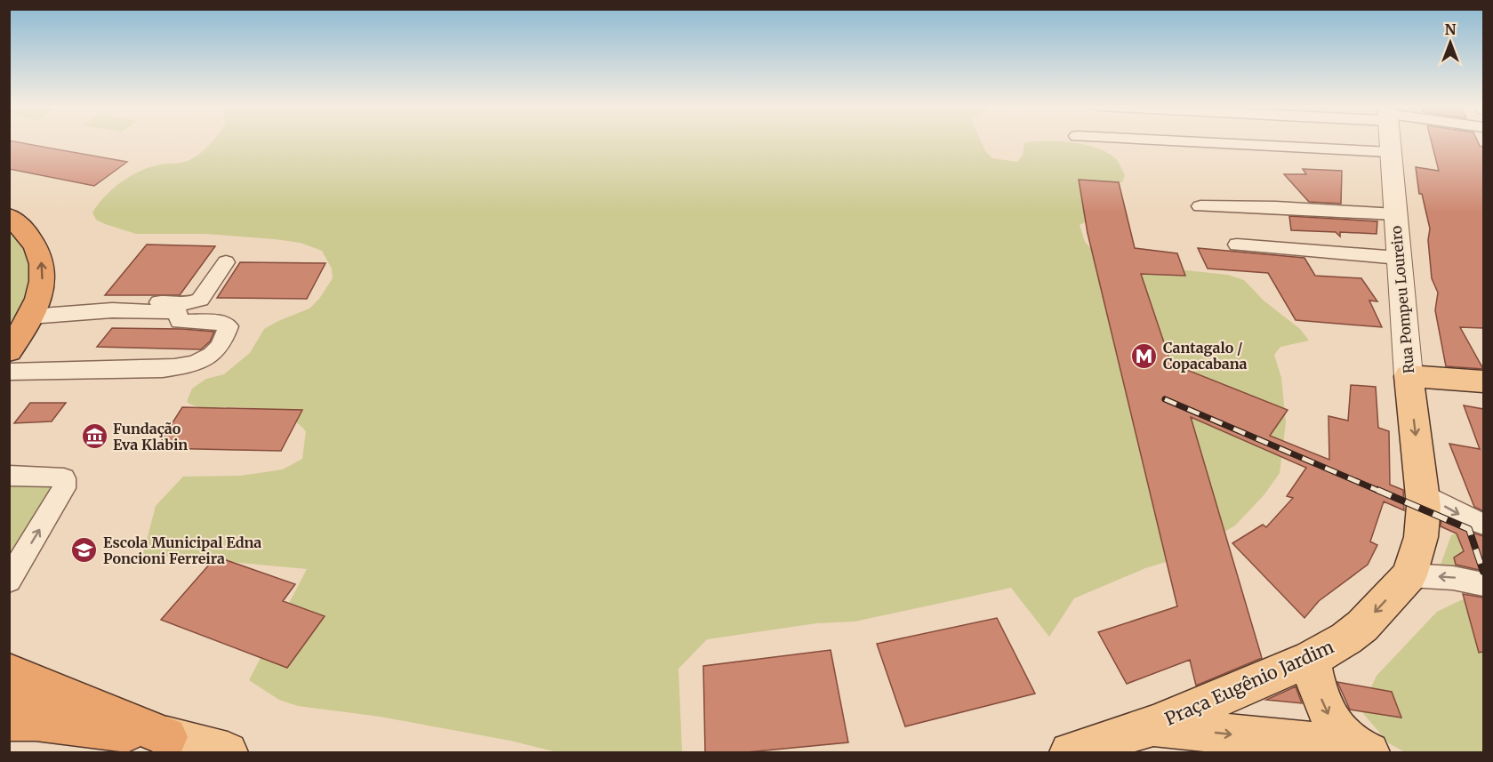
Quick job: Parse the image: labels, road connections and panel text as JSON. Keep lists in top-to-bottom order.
{
  "streets": {
    "main road": ["Rua Pompeu Loureiro", "Praça Eugênio Jardim"]
  },
  "crossings": [
    ["Rua Pompeu Loureiro", "Praça Eugênio Jardim"]
  ],
  "places": {
    "metro station": ["Cantagalo / Copacabana"],
    "museum": ["Fundação Eva Klabin"],
    "school or university": ["Escola Municipal Edna Poncioni Ferreira"]
  },
  "north": "top"
}
